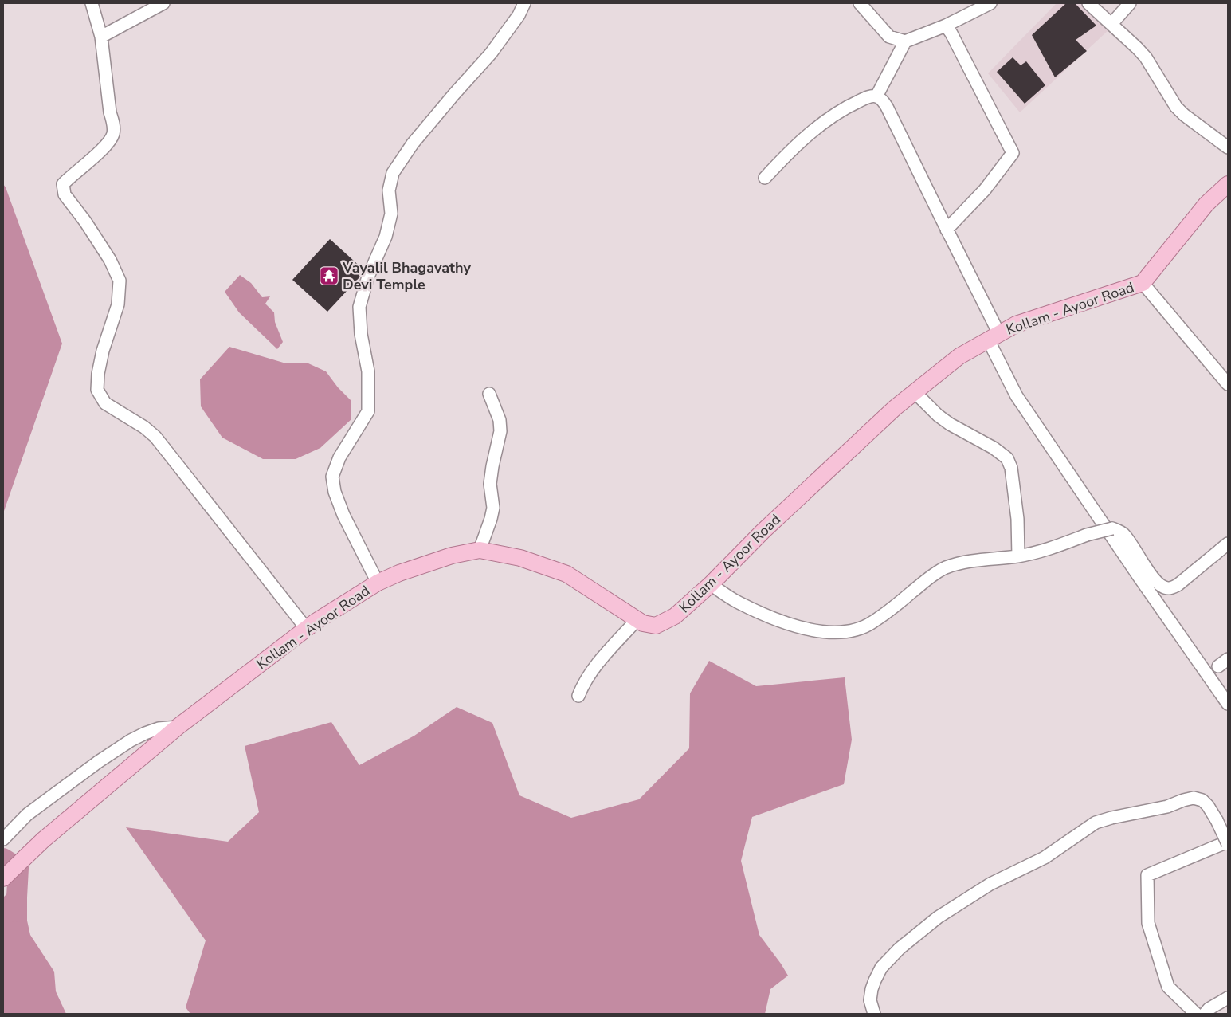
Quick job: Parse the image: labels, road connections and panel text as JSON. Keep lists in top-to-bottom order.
{
  "streets": {
    "main road": ["Kollam - Ayoor Road"]
  },
  "places": {
    "temple": ["Vayalil Bhagavathy Devi Temple"]
  }
}
